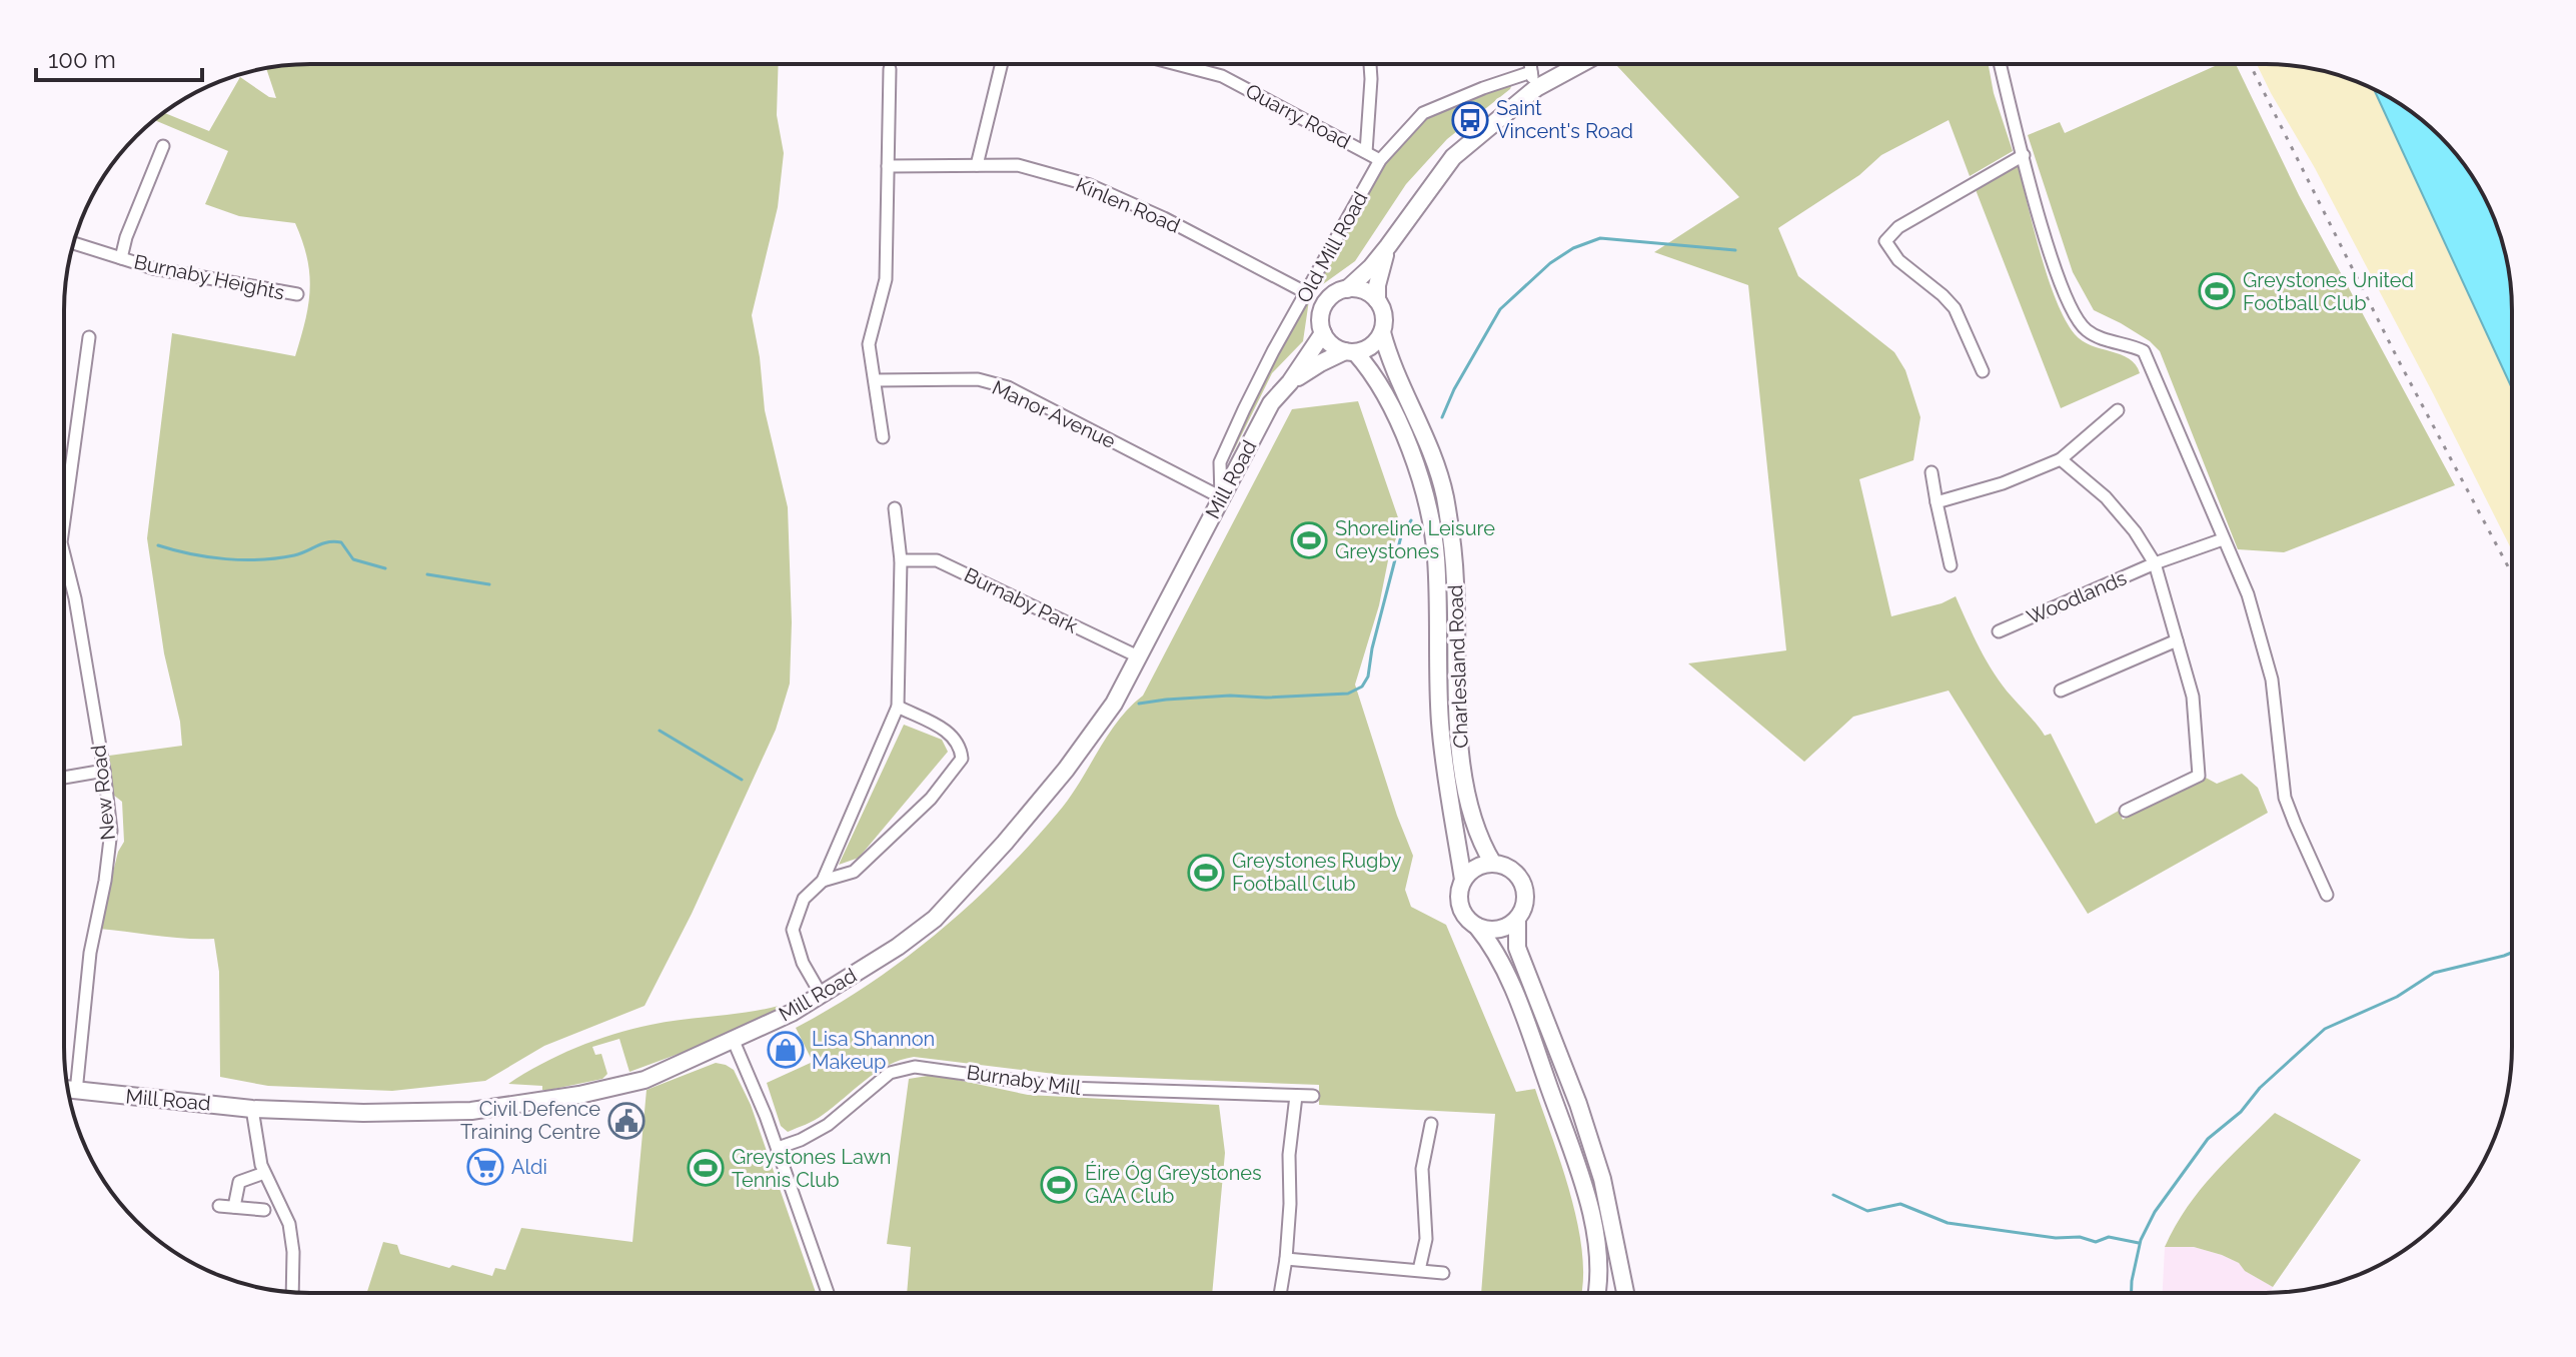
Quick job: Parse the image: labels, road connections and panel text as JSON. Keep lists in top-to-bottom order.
{
  "streets": {
    "main road": ["Mill Road", "Charlesland Road"],
    "street": [
      "Quarry Road",
      "Kinlen Road",
      "Old Mill Road",
      "Burnaby Heights",
      "Manor Avenue",
      "Woodlands",
      "Burnaby Park",
      "New Road",
      "Burnaby Mill"
    ]
  },
  "crossings": [
    ["Quarry Road", "Old Mill Road"],
    ["Kinlen Road", "Old Mill Road"],
    ["Old Mill Road", "Manor Avenue"],
    ["Old Mill Road", "Mill Road"],
    ["Manor Avenue", "Mill Road"],
    ["Mill Road", "Burnaby Park"],
    ["Mill Road", "Charlesland Road"],
    ["Mill Road", "New Road"]
  ],
  "places": {
    "bus stop": ["Saint Vincent's Road"],
    "sports": [
      "Greystones United Football Club",
      "Shoreline Leisure Greystones",
      "Greystones Rugby Football Club",
      "Greystones Lawn Tennis Club",
      "Éire Óg Greystones GAA Club"
    ],
    "shop": ["Lisa Shannon Makeup"],
    "public building": ["Civil Defence Training Centre"],
    "supermarket": ["Aldi"]
  },
  "scale_bar": "100 m"
}
